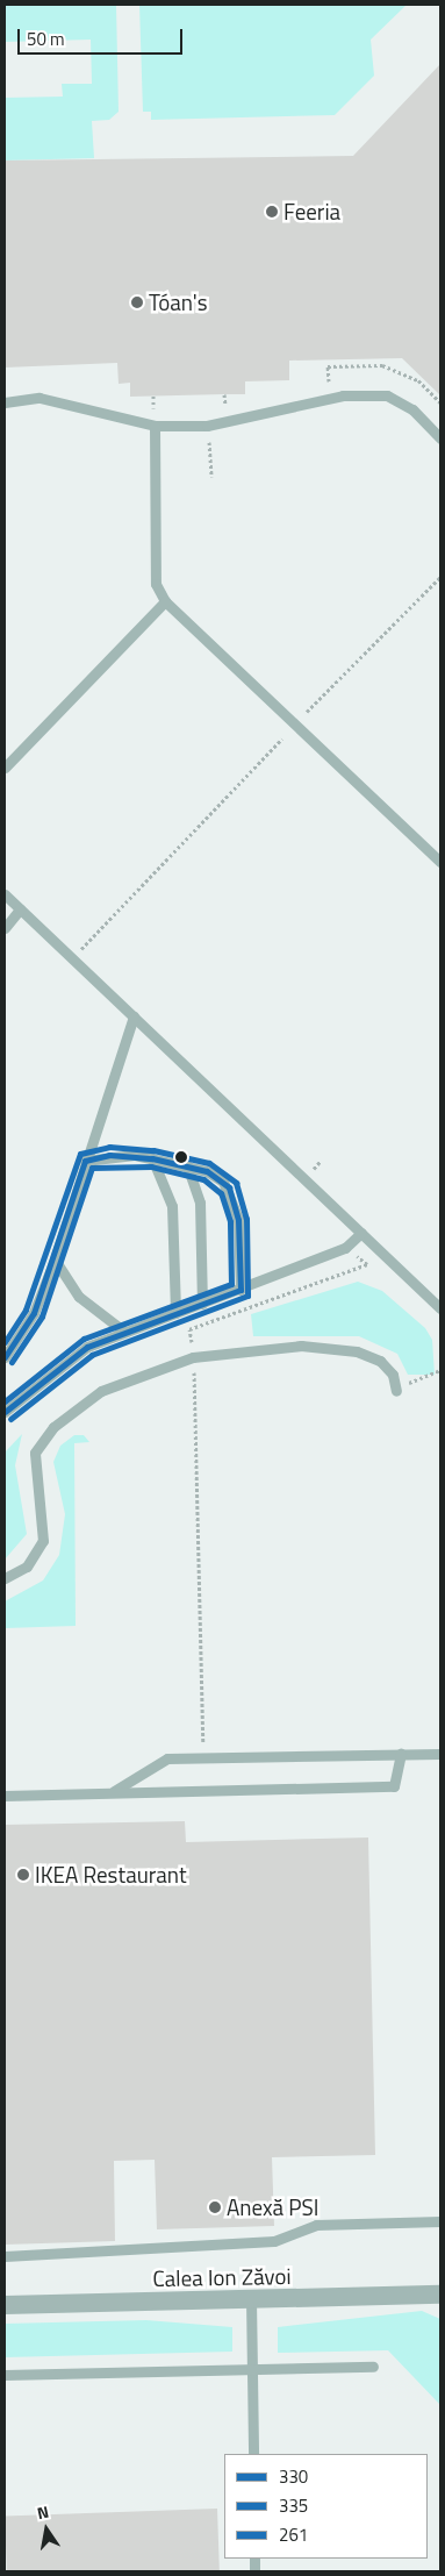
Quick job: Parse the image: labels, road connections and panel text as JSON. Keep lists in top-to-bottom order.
{
  "streets": {
    "street": ["Calea Ion Zăvoi"]
  },
  "places": [
    "Feeria",
    "Tóan's",
    "IKEA Restaurant",
    "Anexă PSI"
  ],
  "lines": ["transit line 261", "transit line 330", "transit line 335"],
  "legend": ["330", "335", "261"],
  "scale_bar": "50 m",
  "north": "top"
}
